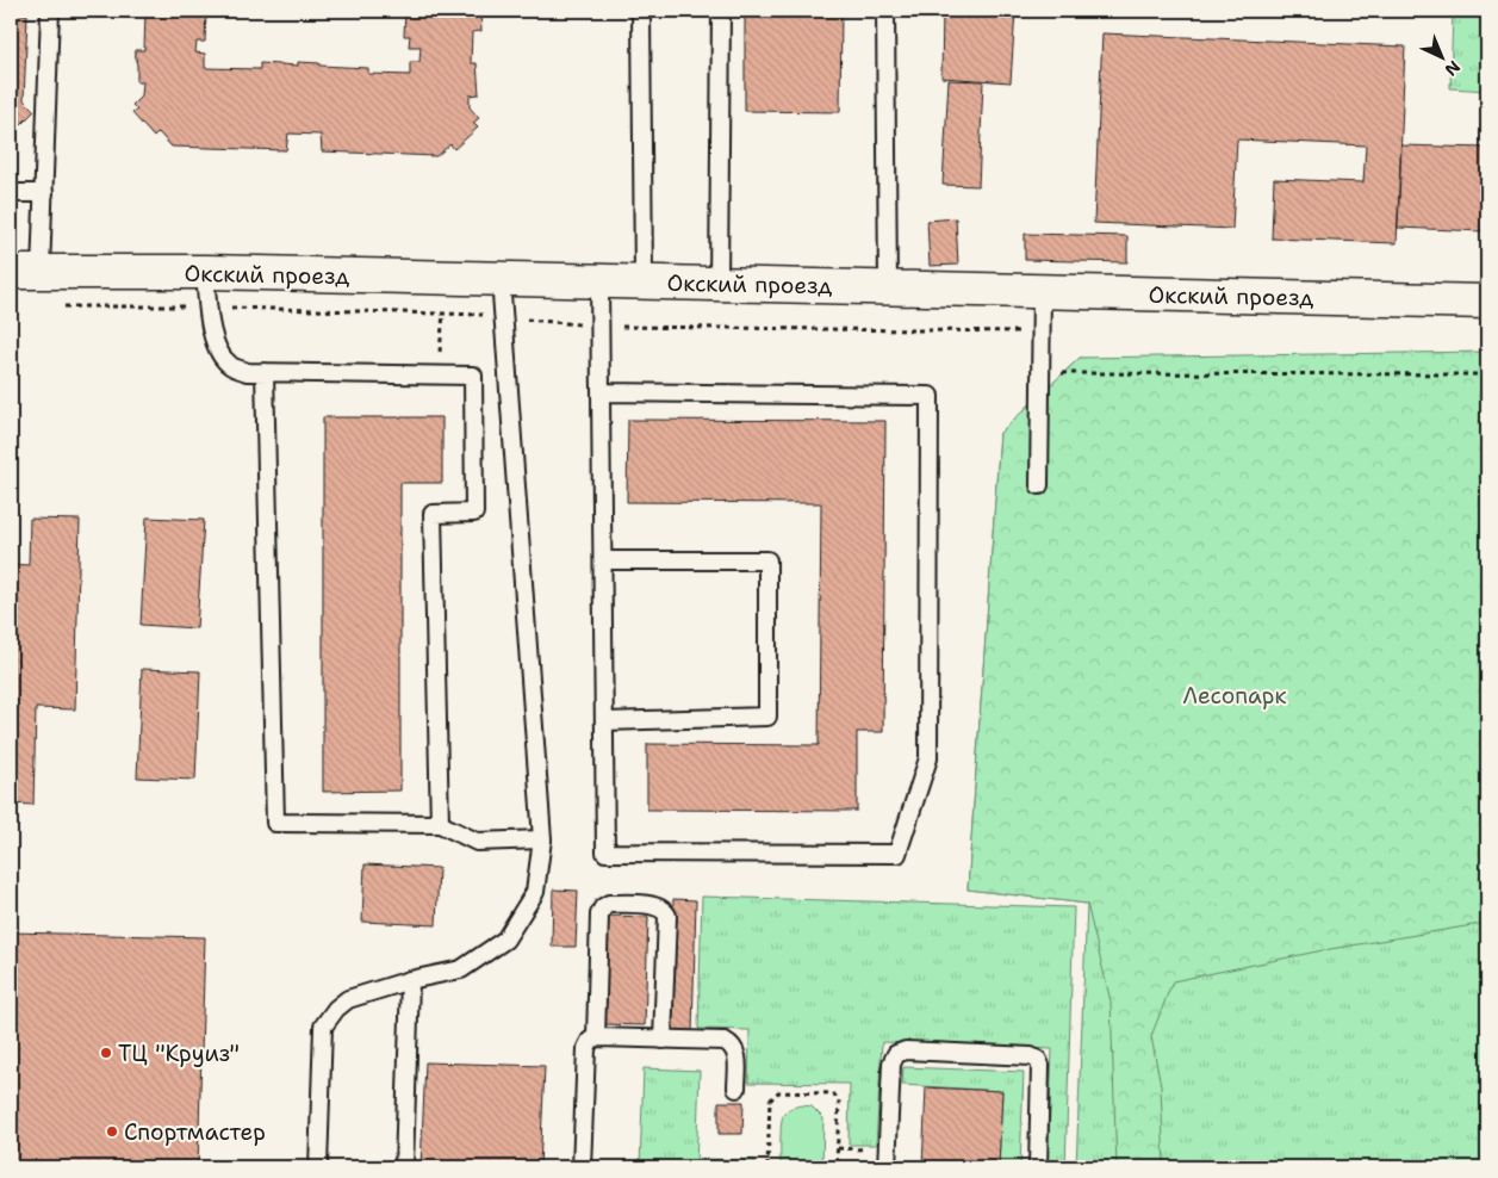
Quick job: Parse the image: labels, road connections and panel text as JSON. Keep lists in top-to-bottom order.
{
  "streets": {
    "street": ["Окский проезд"]
  },
  "parks": ["Лесопарк"],
  "places": ["ТЦ \"Круиз\"", "Спортмастер"],
  "north": "bottom right"
}
